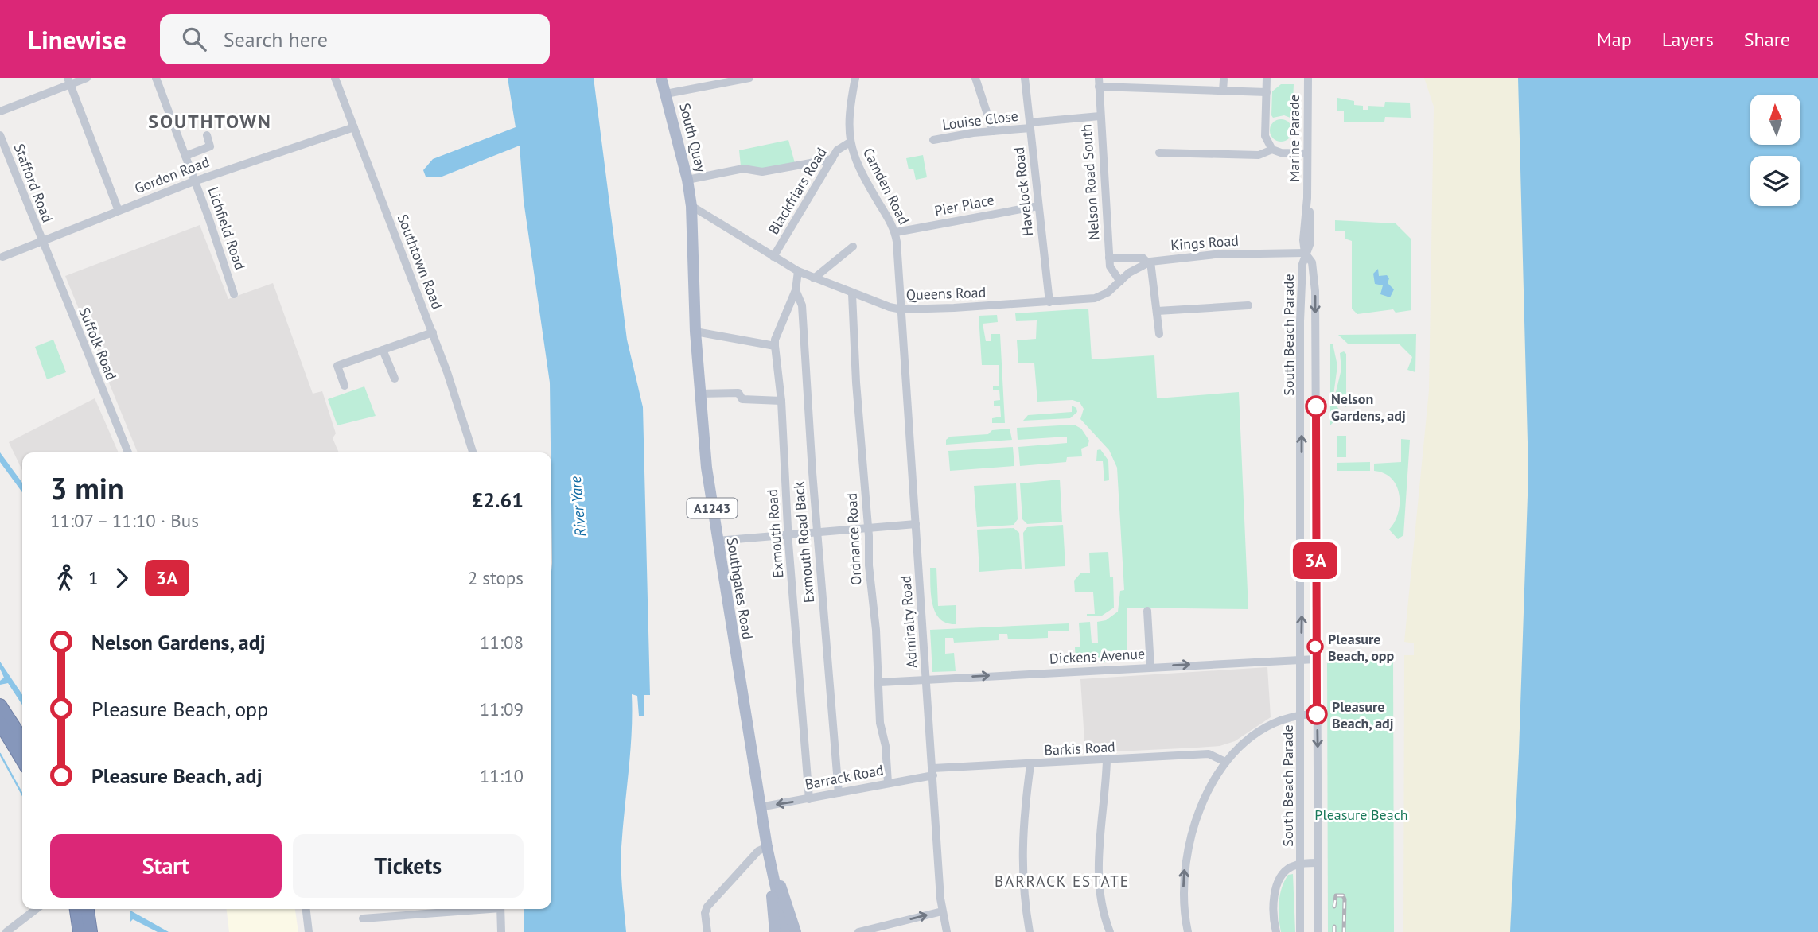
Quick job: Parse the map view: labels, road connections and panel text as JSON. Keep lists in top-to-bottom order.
{
  "streets": {
    "main road": ["South Quay", "A1243", "Southgates Road"],
    "street": [
      "Louise Close",
      "Marine Parade",
      "Gordon Road",
      "Nelson Road South",
      "Stafford Road",
      "Camden Road",
      "Blackfriars Road",
      "Havelock Road",
      "Pier Place",
      "Lichfield Road",
      "Kings Road",
      "Southtown Road",
      "Queens Road",
      "South Beach Parade",
      "Suffolk Road",
      "Exmouth Road",
      "Ordnance Road",
      "Exmouth Road Back",
      "Admiralty Road",
      "Dickens Avenue",
      "Barkis Road",
      "Barrack Road"
    ]
  },
  "crossings": [
    ["Louise Close", "Nelson Road South"],
    ["Louise Close", "Havelock Road"],
    ["South Quay", "Queens Road"],
    ["South Quay", "Southgates Road"],
    ["Marine Parade", "Kings Road"],
    ["Marine Parade", "South Beach Parade"],
    ["Gordon Road", "Stafford Road"],
    ["Gordon Road", "Lichfield Road"],
    ["Gordon Road", "Southtown Road"],
    ["Gordon Road", "Suffolk Road"],
    ["Nelson Road South", "Kings Road"],
    ["Nelson Road South", "Queens Road"],
    ["Stafford Road", "Suffolk Road"],
    ["Camden Road", "Blackfriars Road"],
    ["Camden Road", "Pier Place"],
    ["Camden Road", "Queens Road"],
    ["Camden Road", "Admiralty Road"],
    ["Blackfriars Road", "Queens Road"],
    ["Havelock Road", "Pier Place"],
    ["Havelock Road", "Queens Road"],
    ["Kings Road", "Queens Road"],
    ["Kings Road", "South Beach Parade"],
    ["Queens Road", "Exmouth Road"],
    ["Queens Road", "Ordnance Road"],
    ["Queens Road", "Southgates Road"],
    ["Queens Road", "Admiralty Road"],
    ["South Beach Parade", "Dickens Avenue"],
    ["A1243", "Southgates Road"],
    ["A1243", "Barrack Road"],
    ["Exmouth Road", "Exmouth Road Back"],
    ["Exmouth Road", "Barrack Road"],
    ["Ordnance Road", "Dickens Avenue"],
    ["Ordnance Road", "Barrack Road"],
    ["Exmouth Road Back", "Barrack Road"],
    ["Southgates Road", "Barrack Road"],
    ["Admiralty Road", "Dickens Avenue"],
    ["Admiralty Road", "Barkis Road"],
    ["Admiralty Road", "Barrack Road"],
    ["Barkis Road", "Barrack Road"]
  ],
  "one_way": ["Dickens Avenue"],
  "districts": ["SOUTHTOWN", "BARRACK ESTATE"],
  "water": ["River Yare"],
  "parks": ["Pleasure Beach"],
  "places": ["Nelson Gardens, adj", "Pleasure Beach, opp", "Pleasure Beach, adj"],
  "lines": ["bus line 3A"],
  "north": "top",
  "page": {
    "header": "Linewise",
    "search": "Search here",
    "nav": ["Map", "Layers", "Share"],
    "on_map": "3A",
    "heading": ["3 min", "11:07 – 11:10 · Bus", "£2.61"],
    "legs": ["1", "3A", "2 stops"],
    "list": [
      {
        "name": "Nelson Gardens, adj",
        "value": "11:08"
      },
      {
        "name": "Pleasure Beach, opp",
        "value": "11:09"
      },
      {
        "name": "Pleasure Beach, adj",
        "value": "11:10"
      }
    ],
    "buttons": ["Start", "Tickets"]
  }
}
